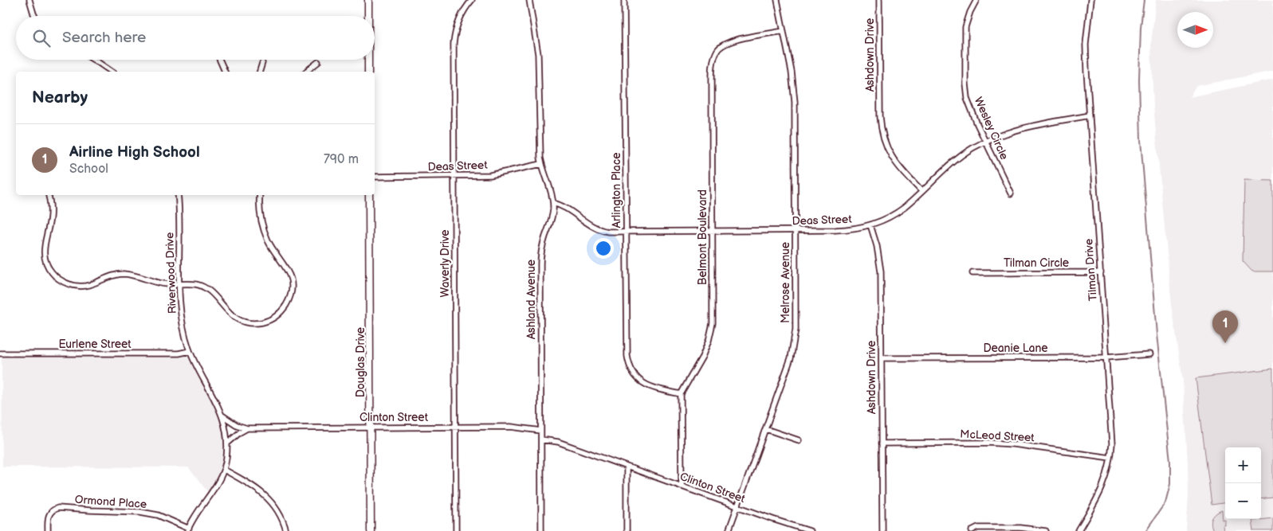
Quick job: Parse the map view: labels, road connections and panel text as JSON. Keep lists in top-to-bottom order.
{
  "streets": {
    "street": [
      "Ashdown Drive",
      "Wesley Circle",
      "Deas Street",
      "Arlington Place",
      "Belmont Boulevard",
      "Tilman Circle",
      "Waverly Drive",
      "Tilman Drive",
      "Riverwood Drive",
      "Melrose Avenue",
      "Ashland Avenue",
      "Eurlene Street",
      "Deanie Lane",
      "Douglas Drive",
      "Clinton Street",
      "McLeod Street",
      "Ormond Place"
    ]
  },
  "crossings": [
    ["Ashdown Drive", "Deas Street"],
    ["Ashdown Drive", "Deanie Lane"],
    ["Ashdown Drive", "McLeod Street"],
    ["Wesley Circle", "Deas Street"],
    ["Deas Street", "Arlington Place"],
    ["Deas Street", "Belmont Boulevard"],
    ["Deas Street", "Waverly Drive"],
    ["Deas Street", "Tilman Drive"],
    ["Deas Street", "Melrose Avenue"],
    ["Deas Street", "Ashland Avenue"],
    ["Arlington Place", "Belmont Boulevard"],
    ["Belmont Boulevard", "Melrose Avenue"],
    ["Belmont Boulevard", "Clinton Street"],
    ["Tilman Circle", "Tilman Drive"],
    ["Waverly Drive", "Clinton Street"],
    ["Tilman Drive", "Deanie Lane"],
    ["Tilman Drive", "McLeod Street"],
    ["Riverwood Drive", "Eurlene Street"],
    ["Riverwood Drive", "Clinton Street"],
    ["Riverwood Drive", "Ormond Place"],
    ["Melrose Avenue", "Clinton Street"],
    ["Ashland Avenue", "Clinton Street"],
    ["Douglas Drive", "Clinton Street"]
  ],
  "north": "right",
  "page": {
    "search": "Search here",
    "heading": "Nearby",
    "list": [
      {
        "mark": "1",
        "name": "Airline High School",
        "note": "School",
        "value": "790 m"
      }
    ],
    "pins": "1",
    "map_buttons": ["+", "−"]
  }
}
